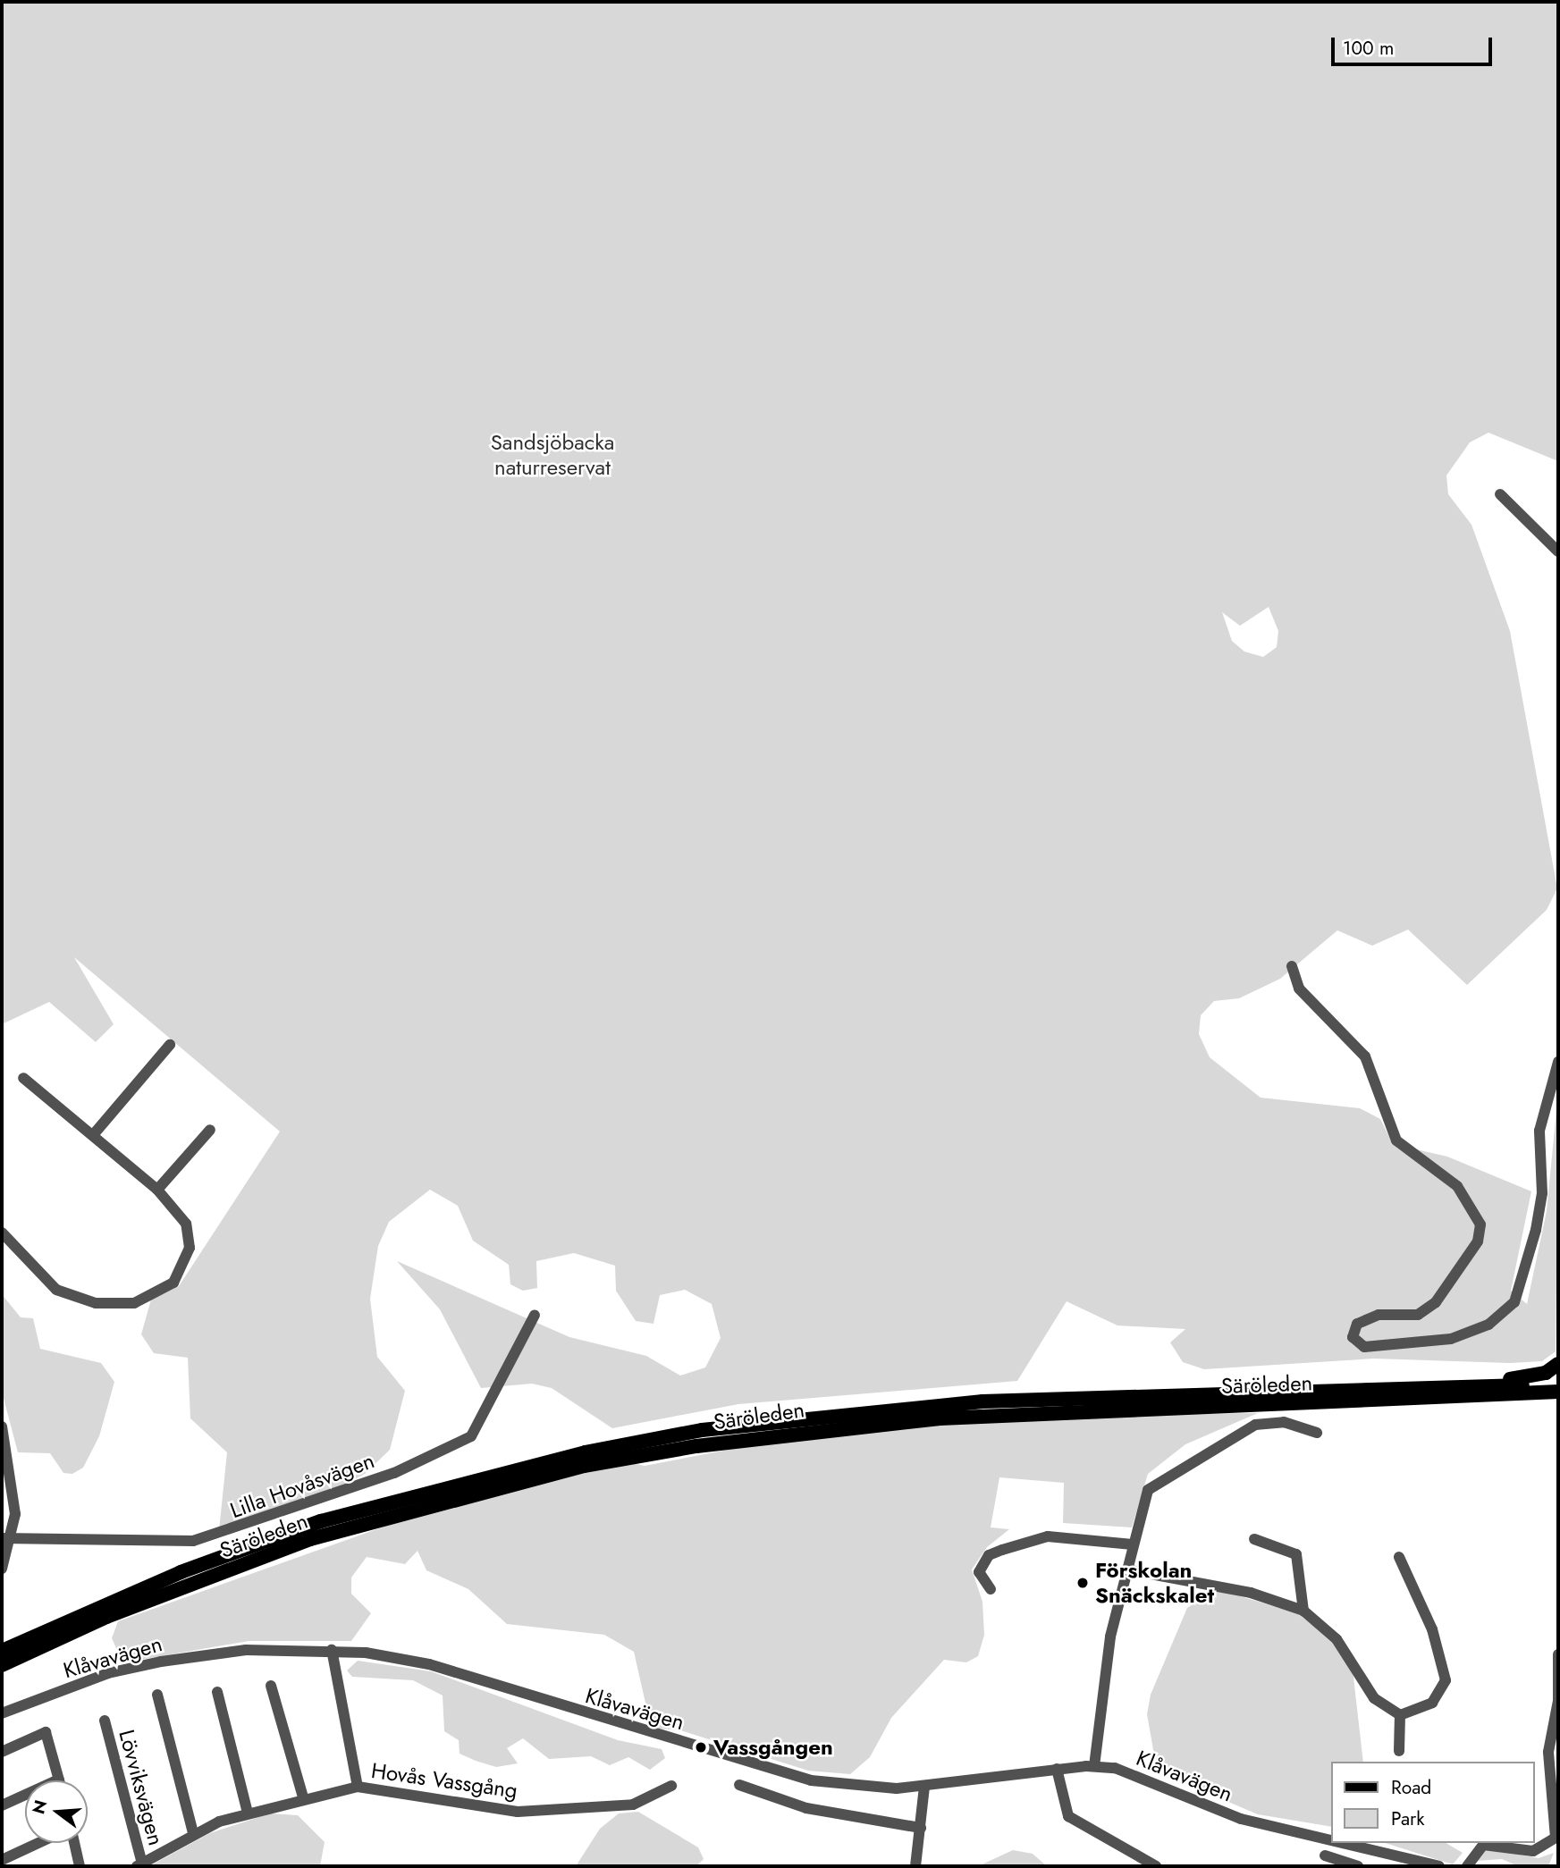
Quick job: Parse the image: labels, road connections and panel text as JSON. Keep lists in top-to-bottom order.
{
  "streets": {
    "main road": ["Säröleden"],
    "street": [
      "Lilla Hovåsvägen",
      "Klåvavägen",
      "Hovås Vassgång",
      "Lövviksvägen"
    ]
  },
  "crossings": [
    ["Hovås Vassgång", "Lövviksvägen"]
  ],
  "parks": ["Sandsjöbacka naturreservat"],
  "places": ["Förskolan Snäckskalet", "Vassgången"],
  "legend": ["Road", "Park"],
  "scale_bar": "100 m",
  "north": "left"
}
